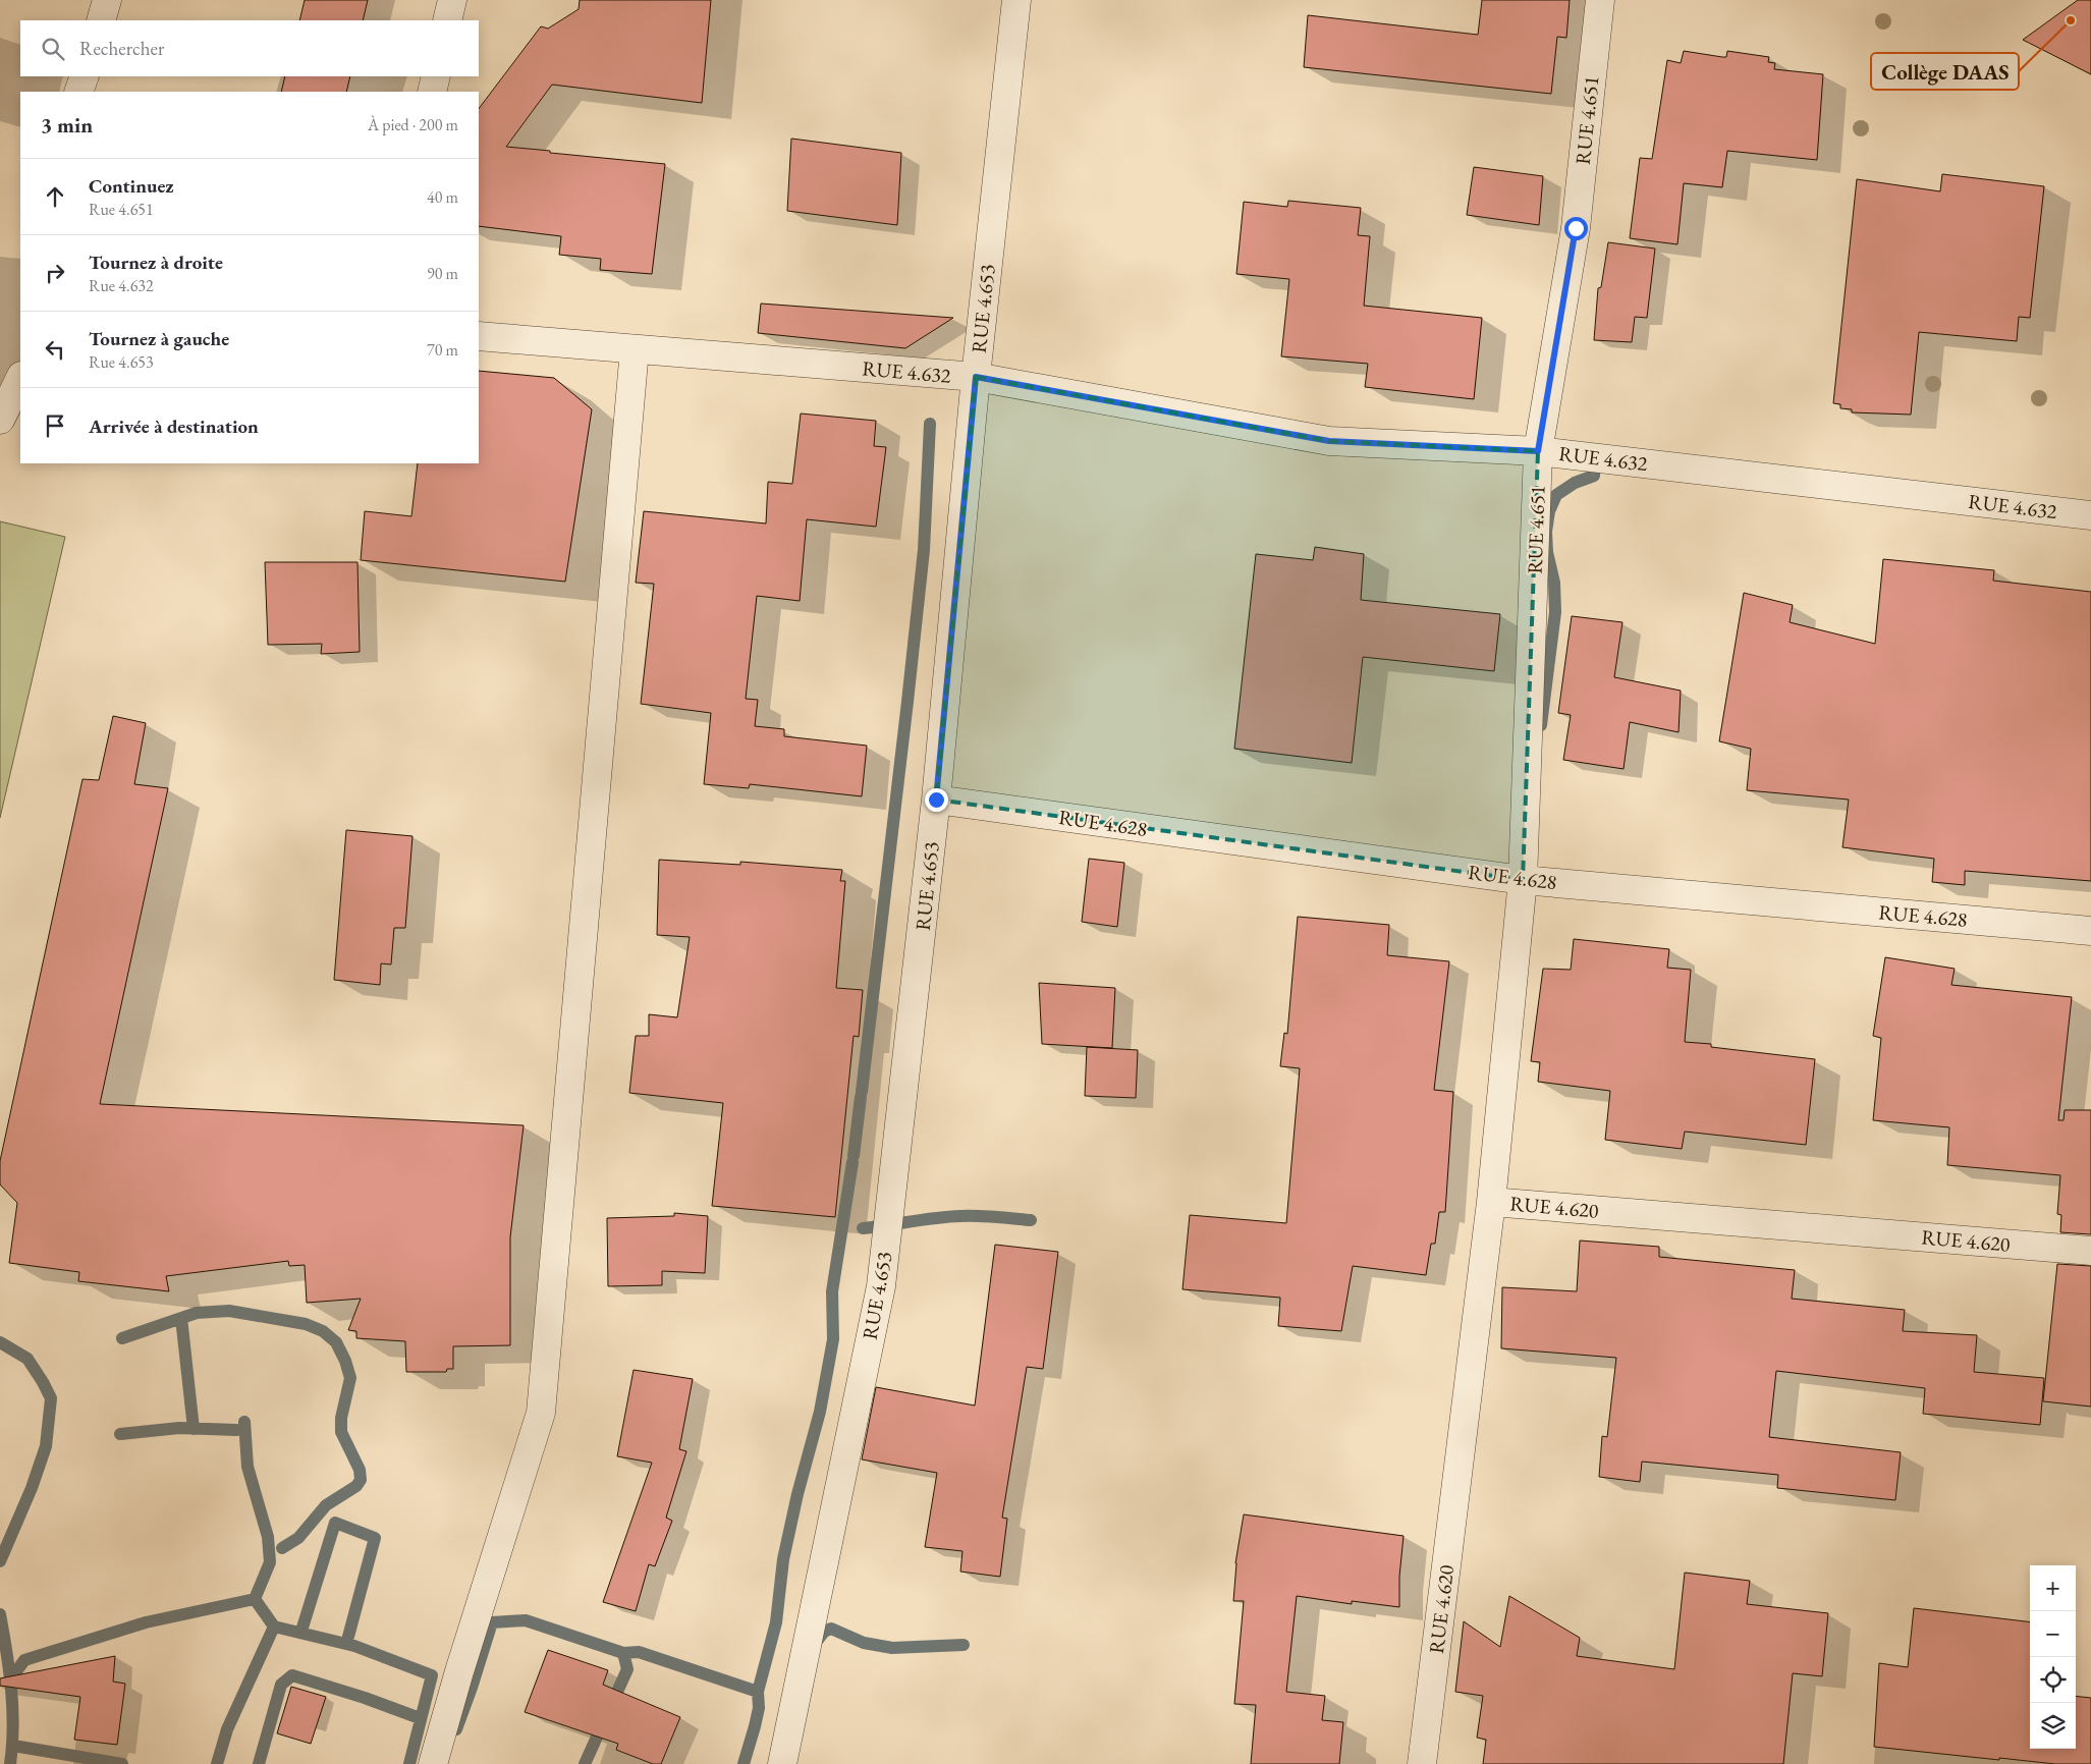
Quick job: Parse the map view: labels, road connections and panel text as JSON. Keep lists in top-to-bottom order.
{
  "streets": {
    "street": [
      "RUE 4.651",
      "RUE 4.653",
      "RUE 4.632",
      "RUE 4.628",
      "RUE 4.620"
    ]
  },
  "crossings": [
    ["RUE 4.651", "RUE 4.632"],
    ["RUE 4.651", "RUE 4.628"],
    ["RUE 4.651", "RUE 4.620"],
    ["RUE 4.653", "RUE 4.632"],
    ["RUE 4.653", "RUE 4.628"]
  ],
  "places": ["Collège DAAS"],
  "page": {
    "search": "Rechercher",
    "heading": ["3 min", "À pied · 200 m"],
    "list": [
      ["Continuez", "Rue 4.651", "40 m"],
      ["Tournez à droite", "Rue 4.632", "90 m"],
      ["Tournez à gauche", "Rue 4.653", "70 m"],
      "Arrivée à destination"
    ],
    "map_buttons": ["+", "−"]
  }
}
